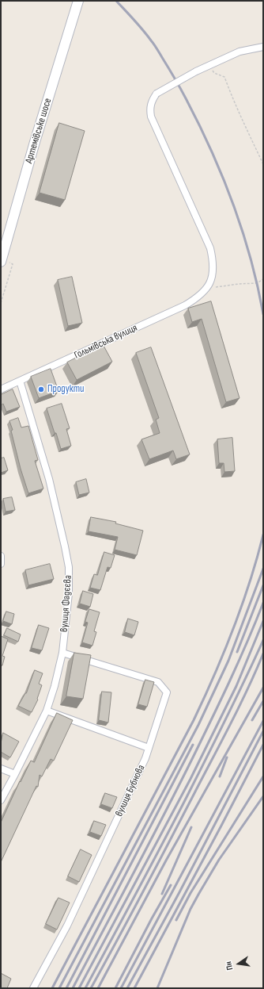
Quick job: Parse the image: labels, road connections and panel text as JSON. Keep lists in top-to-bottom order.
{
  "streets": {
    "main road": ["Артемівське шосе"],
    "street": ["Гольмівська вулиця", "вулиця Фадєєва", "вулиця Бубнова"]
  },
  "crossings": [
    ["Гольмівська вулиця", "вулиця Фадєєва"],
    ["вулиця Фадєєва", "вулиця Бубнова"]
  ],
  "places": ["Продукти"],
  "north": "left"
}
